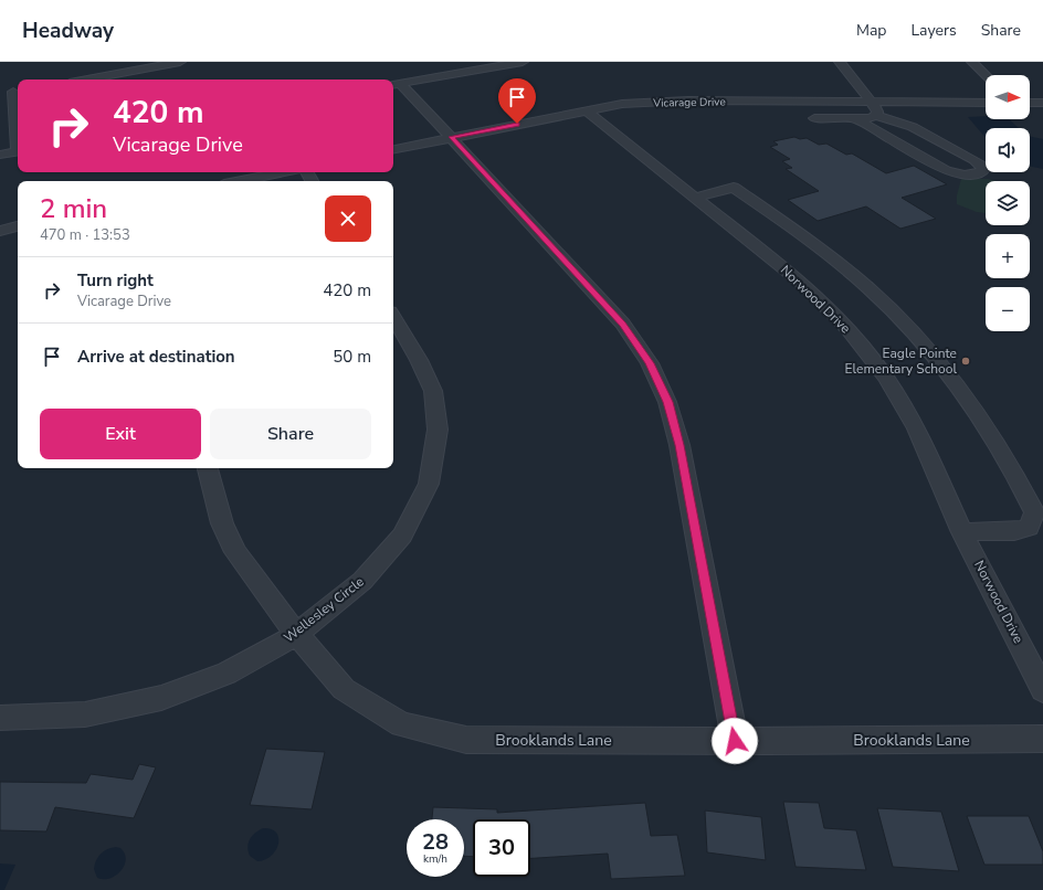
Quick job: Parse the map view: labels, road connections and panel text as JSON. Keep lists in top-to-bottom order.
{
  "streets": {
    "street": [
      "Vicarage Drive",
      "Norwood Drive",
      "Wellesley Circle",
      "Brooklands Lane"
    ]
  },
  "crossings": [
    ["Vicarage Drive", "Norwood Drive"],
    ["Wellesley Circle", "Brooklands Lane"]
  ],
  "places": ["Eagle Pointe Elementary School"],
  "north": "right",
  "page": {
    "header": "Headway",
    "nav": ["Map", "Layers", "Share"],
    "map_buttons": ["+", "−"],
    "turn": ["420 m", "Vicarage Drive"],
    "heading": ["2 min", "470 m · 13:53"],
    "list": [
      {
        "name": "Turn right",
        "note": "Vicarage Drive",
        "value": "420 m"
      },
      {
        "name": "Arrive at destination",
        "value": "50 m"
      }
    ],
    "buttons": ["Exit", "Share"],
    "speed": "28 km/h",
    "limit": "30"
  }
}
